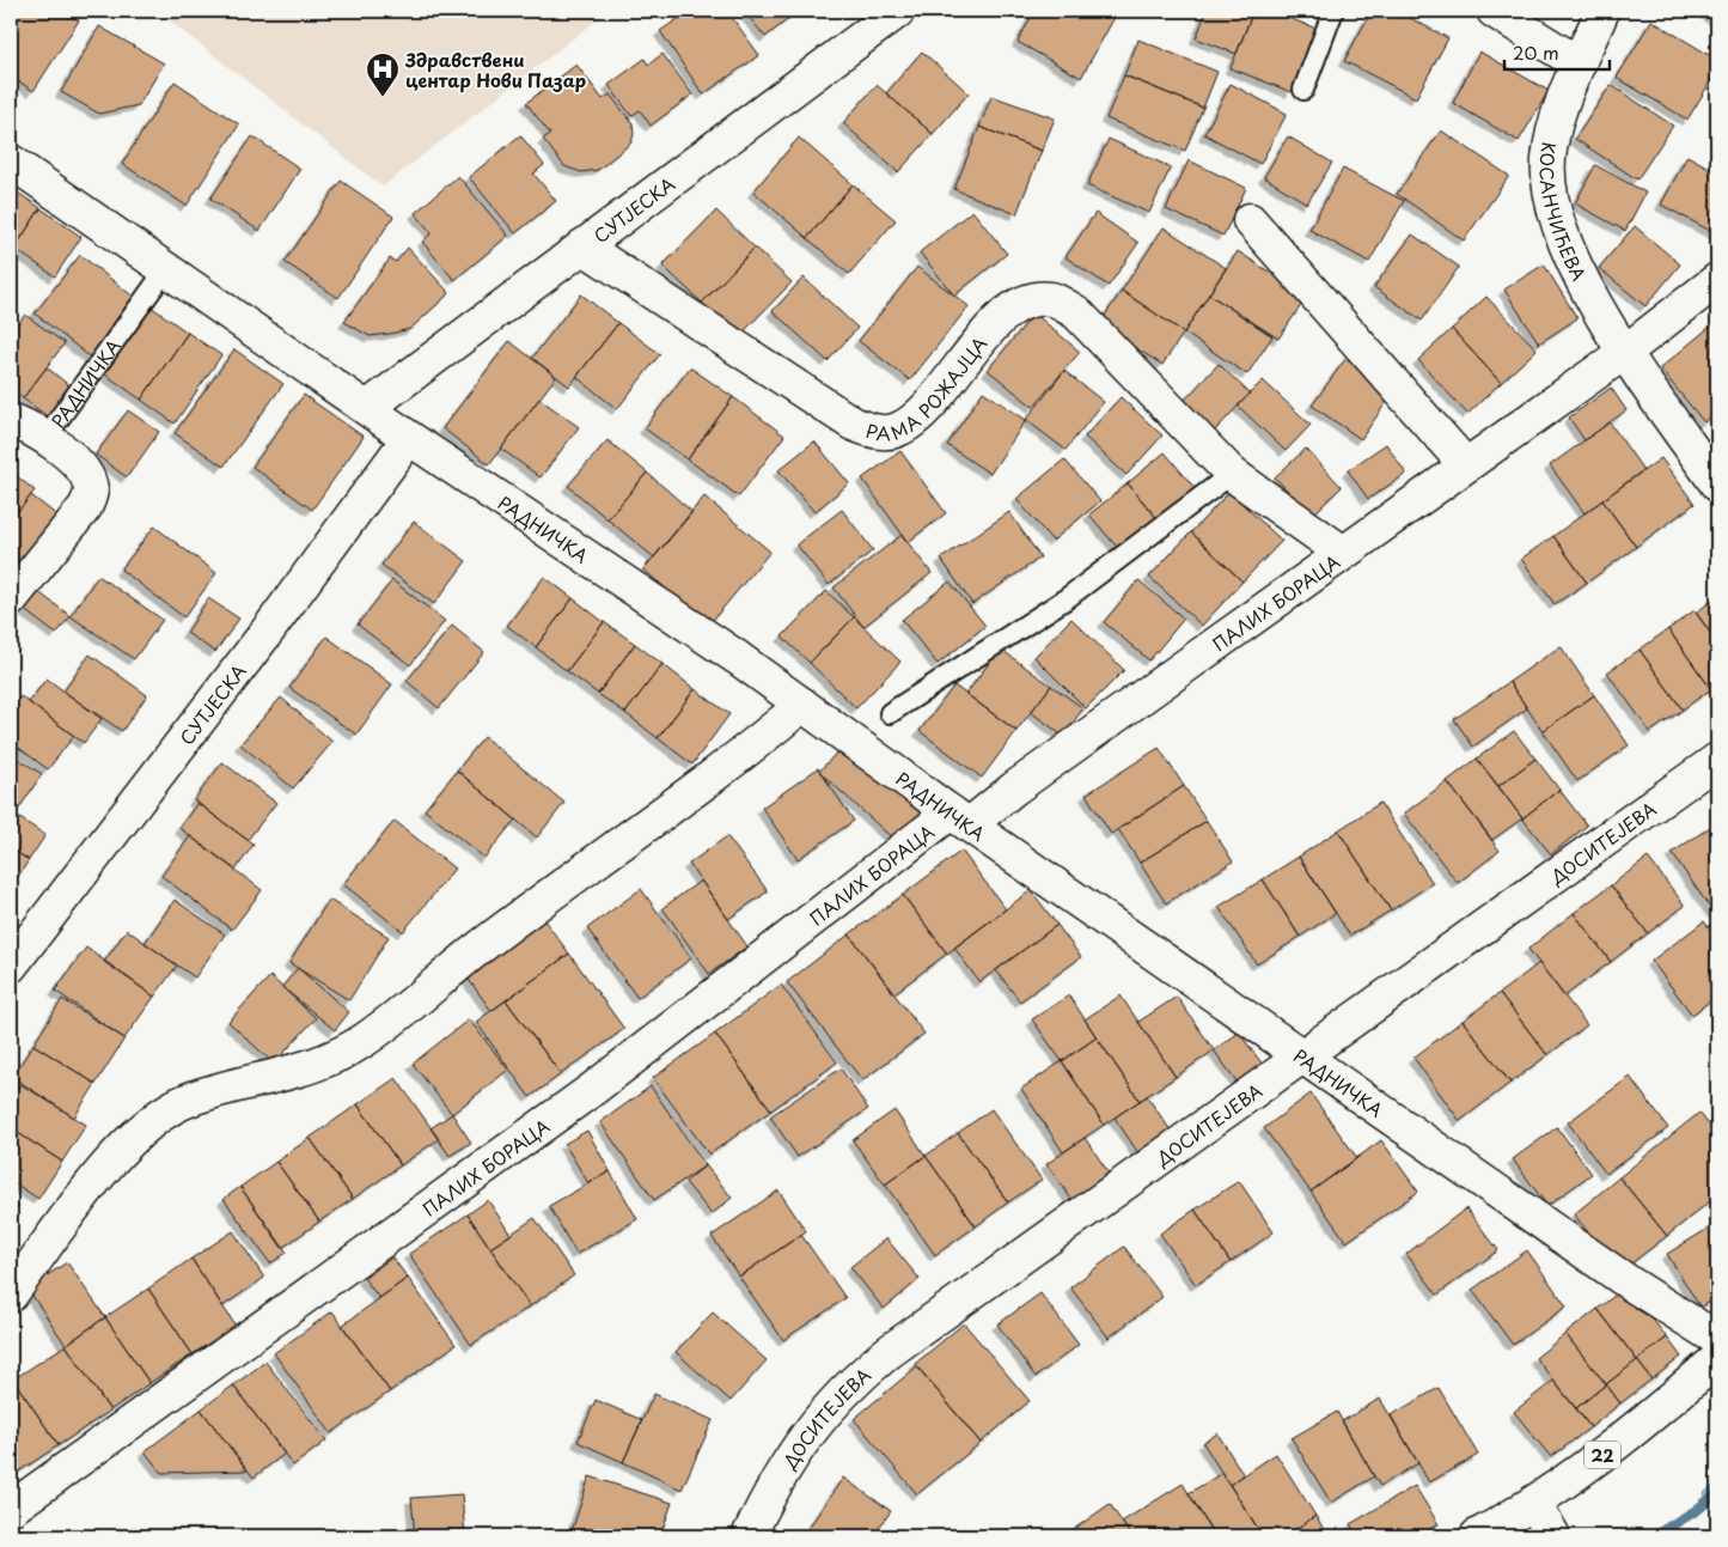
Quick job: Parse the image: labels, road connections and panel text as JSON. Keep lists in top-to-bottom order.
{
  "streets": {
    "street": [
      "СУТЈЕСКА",
      "КОСАНЧИЋЕВА",
      "РАМА РОЖАЈЦА",
      "РАДНИЧКА",
      "ПАЛИХ БОРАЦА",
      "ДОСИТЕЈЕВА",
      "22"
    ]
  },
  "crossings": [
    ["СУТЈЕСКА", "РАМА РОЖАЈЦА"],
    ["СУТЈЕСКА", "РАДНИЧКА"],
    ["КОСАНЧИЋЕВА", "ПАЛИХ БОРАЦА"],
    ["РАМА РОЖАЈЦА", "ПАЛИХ БОРАЦА"],
    ["РАДНИЧКА", "ПАЛИХ БОРАЦА"],
    ["РАДНИЧКА", "ДОСИТЕЈЕВА"]
  ],
  "places": {
    "hospital": ["Здравствени центар Нови Пазар"]
  },
  "scale_bar": "20 m"
}
